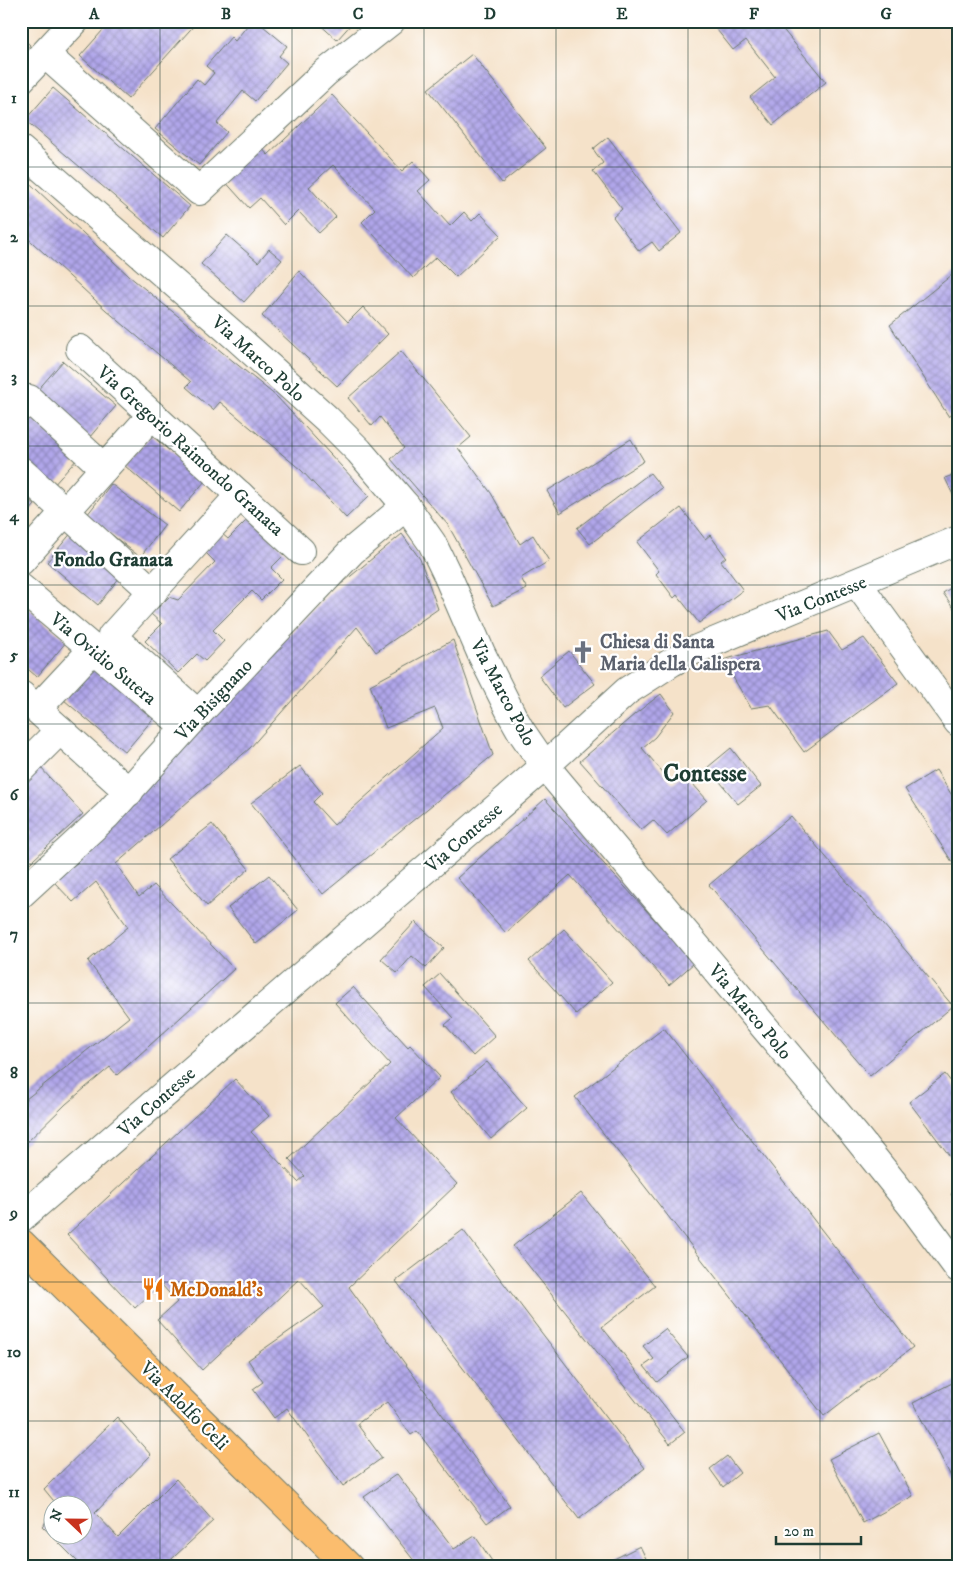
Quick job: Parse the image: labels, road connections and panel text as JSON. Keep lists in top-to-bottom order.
{
  "streets": {
    "main road": ["Via Adolfo Celi"],
    "street": [
      "Via Marco Polo",
      "Via Gregorio Raimondo Granata",
      "Via Contesse",
      "Via Ovidio Sutera",
      "Via Bisignano"
    ]
  },
  "crossings": [
    ["Via Marco Polo", "Via Contesse"],
    ["Via Marco Polo", "Via Bisignano"],
    ["Via Ovidio Sutera", "Via Bisignano"]
  ],
  "districts": ["Fondo Granata", "Contesse"],
  "places": {
    "church": ["Chiesa di Santa Maria della Calispera"],
    "restaurant": ["McDonald's"]
  },
  "scale_bar": "20 m",
  "north": "left",
  "grid": {
    "columns": [
      "A",
      "B",
      "C",
      "D",
      "E",
      "F",
      "G"
    ],
    "rows": [
      "1",
      "2",
      "3",
      "4",
      "5",
      "6",
      "7",
      "8",
      "9",
      "10",
      "11"
    ]
  }
}
